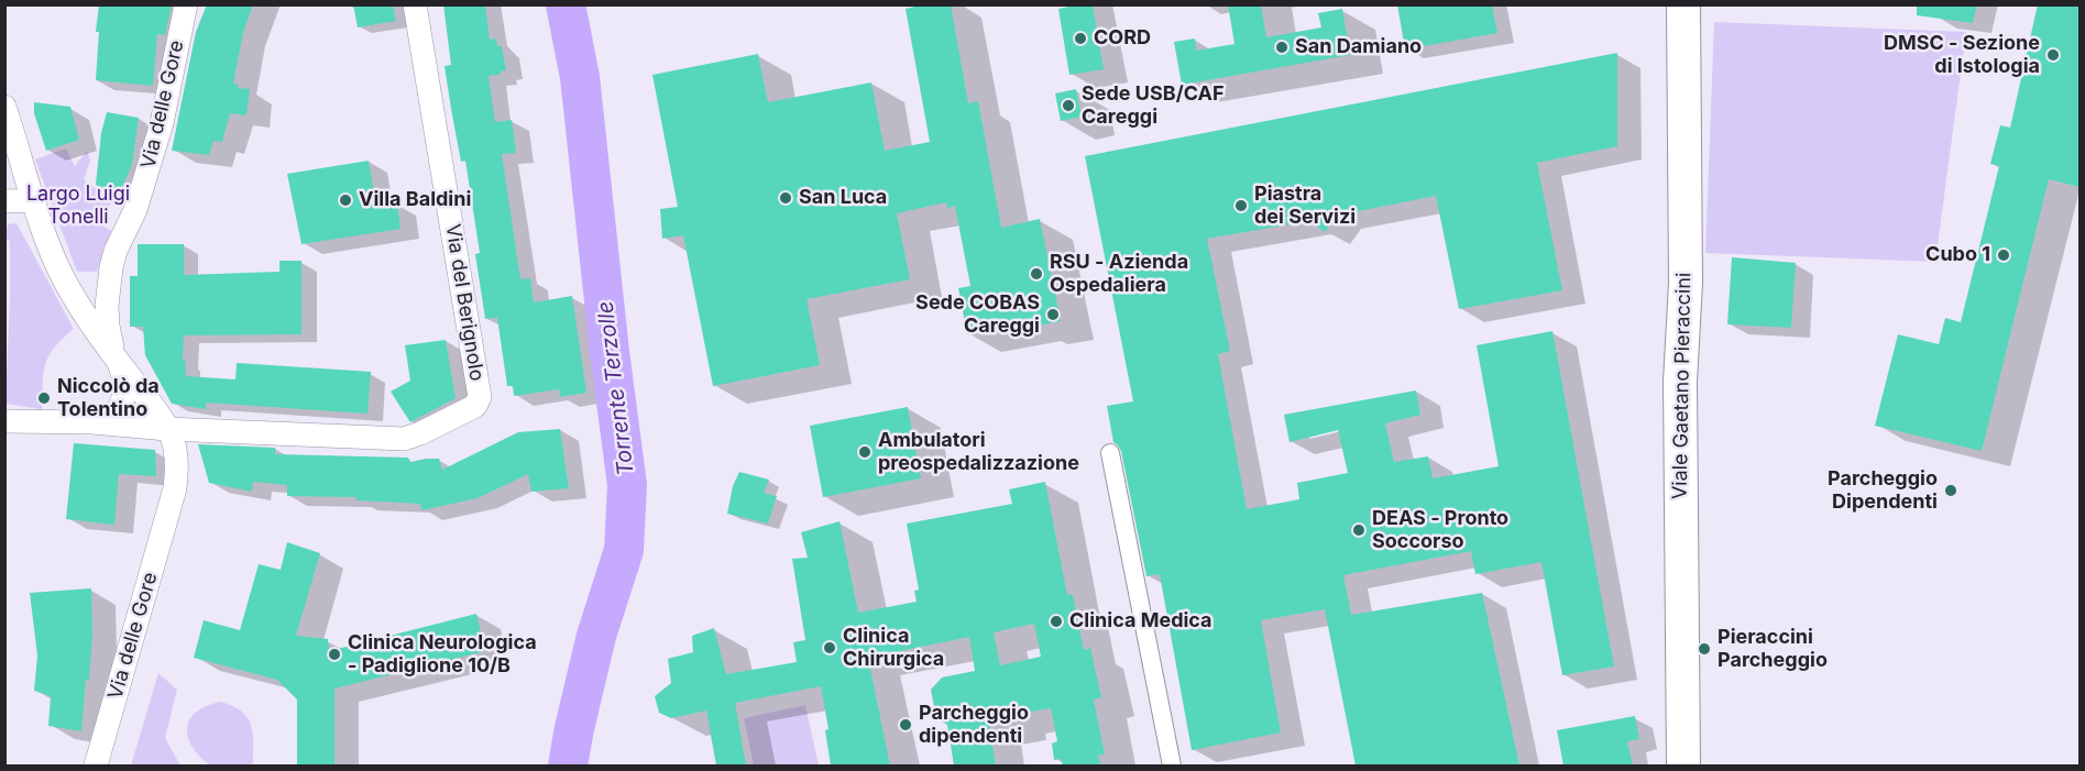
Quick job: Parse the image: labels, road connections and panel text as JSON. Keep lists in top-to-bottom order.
{
  "streets": {
    "main road": ["Viale Gaetano Pieraccini"],
    "street": ["Via delle Gore", "Via del Berignolo"]
  },
  "crossings": [
    ["Via delle Gore", "Via del Berignolo"]
  ],
  "water": ["Torrente Terzolle"],
  "parks": ["Largo Luigi Tonelli"],
  "places": [
    "CORD",
    "San Damiano",
    "DMSC - Sezione di Istologia",
    "Sede USB/CAF Careggi",
    "San Luca",
    "Villa Baldini",
    "Piastra dei Servizi",
    "Cubo 1",
    "RSU - Azienda Ospedaliera",
    "Sede COBAS Careggi",
    "Niccolò da Tolentino",
    "Ambulatori preospedalizzazione",
    "Parcheggio Dipendenti",
    "DEAS - Pronto Soccorso",
    "Clinica Medica",
    "Clinica Chirurgica",
    "Pieraccini Parcheggio",
    "Clinica Neurologica - Padiglione 10/B",
    "Parcheggio dipendenti"
  ]
}
